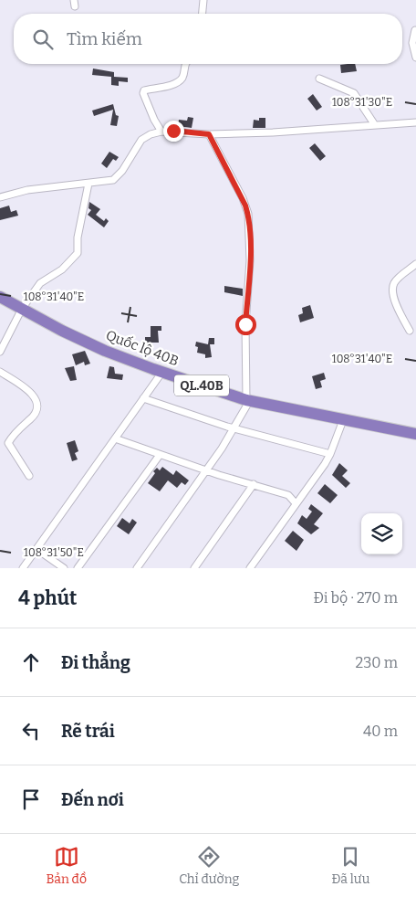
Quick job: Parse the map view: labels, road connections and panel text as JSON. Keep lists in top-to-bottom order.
{
  "streets": {
    "highway": ["Quốc lộ 40B", "QL.40B"]
  },
  "page": {
    "search": "Tìm kiếm",
    "heading": ["4 phút", "Đi bộ · 270 m"],
    "list": [
      ["Đi thẳng", "230 m"],
      ["Rẽ trái", "40 m"],
      "Đến nơi"
    ],
    "nav": ["Bản đồ", "Chỉ đường", "Đã lưu"]
  },
  "coordinates": ["108°31'30\"E", "108°31'40\"E", "108°31'50\"E"]
}
